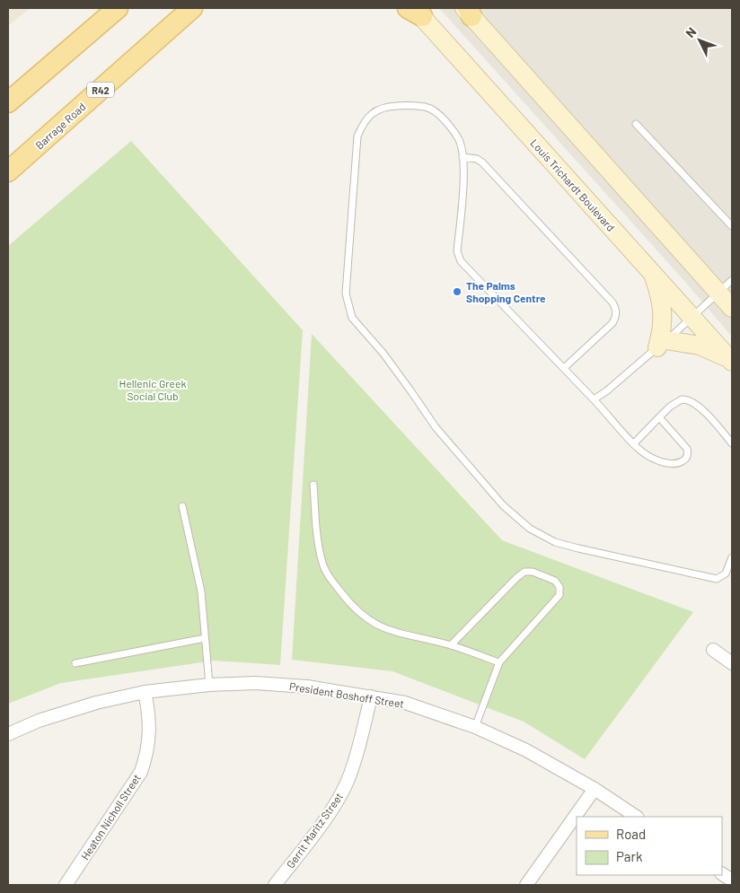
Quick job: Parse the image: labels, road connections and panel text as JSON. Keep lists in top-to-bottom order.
{
  "streets": {
    "main road": ["R42", "Barrage Road"],
    "street": [
      "Louis Trichardt Boulevard",
      "President Boshoff Street",
      "Heaton Nicholl Street",
      "Gerrit Maritz Street"
    ]
  },
  "crossings": [
    ["President Boshoff Street", "Heaton Nicholl Street"],
    ["President Boshoff Street", "Gerrit Maritz Street"]
  ],
  "parks": ["Hellenic Greek Social Club"],
  "places": ["The Palms Shopping Centre"],
  "legend": ["Road", "Park"],
  "north": "top left"
}
